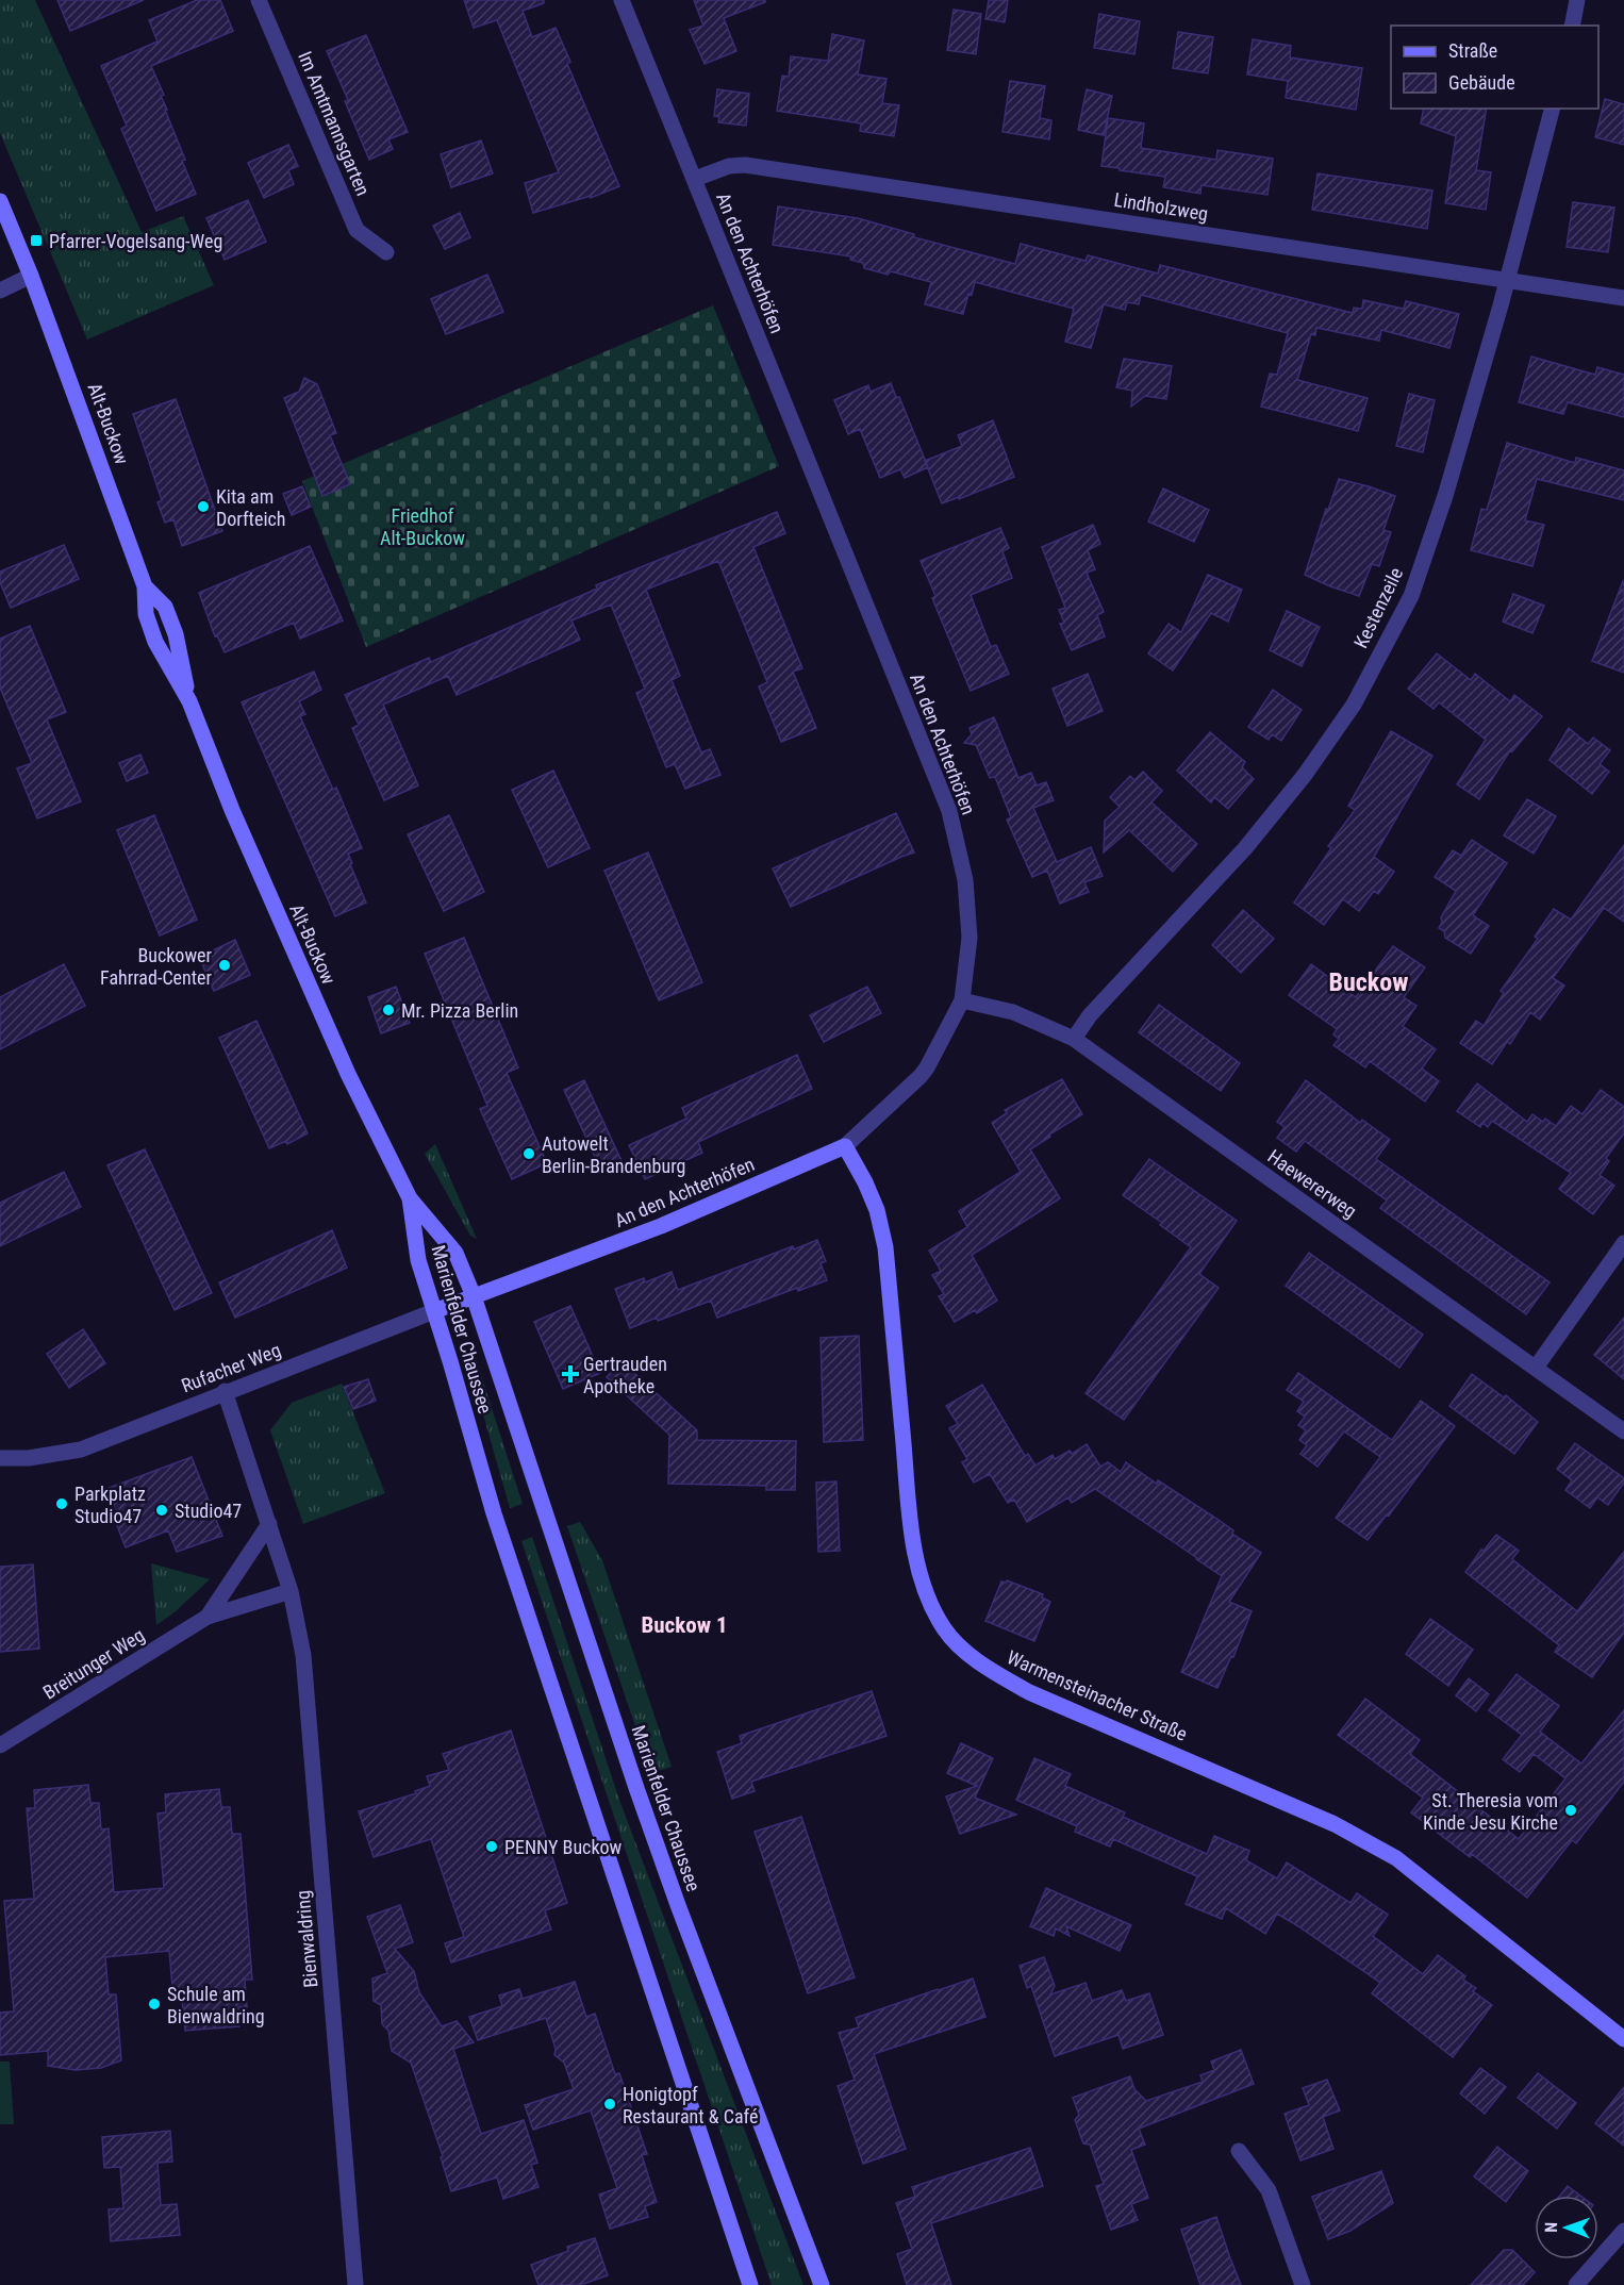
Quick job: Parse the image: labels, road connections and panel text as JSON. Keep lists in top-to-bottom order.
{
  "streets": {
    "main road": [
      "An den Achterhöfen",
      "Alt-Buckow",
      "Marienfelder Chaussee",
      "Rufacher Weg",
      "Warmensteinacher Straße"
    ],
    "street": [
      "Im Amtmannsgarten",
      "Lindholzweg",
      "Kestenzeile",
      "Haewererweg",
      "Breitunger Weg",
      "Bienwaldring"
    ]
  },
  "crossings": [
    ["Lindholzweg", "An den Achterhöfen"],
    ["Lindholzweg", "Kestenzeile"],
    ["An den Achterhöfen", "Haewererweg"],
    ["An den Achterhöfen", "Marienfelder Chaussee"],
    ["An den Achterhöfen", "Rufacher Weg"],
    ["An den Achterhöfen", "Warmensteinacher Straße"],
    ["Alt-Buckow", "Marienfelder Chaussee"],
    ["Kestenzeile", "Haewererweg"],
    ["Marienfelder Chaussee", "Rufacher Weg"],
    ["Breitunger Weg", "Bienwaldring"]
  ],
  "districts": ["Buckow", "Buckow 1"],
  "parks": ["Friedhof Alt-Buckow"],
  "places": {
    "transit": ["Pfarrer-Vogelsang-Weg"],
    "other": [
      "Kita am Dorfteich",
      "Buckower Fahrrad-Center",
      "Mr. Pizza Berlin",
      "Autowelt Berlin-Brandenburg",
      "Parkplatz Studio47",
      "Studio47",
      "St. Theresia vom Kinde Jesu Kirche",
      "PENNY Buckow",
      "Schule am Bienwaldring",
      "Honigtopf Restaurant & Café"
    ],
    "health": ["Gertrauden Apotheke"]
  },
  "legend": ["Straße", "Gebäude"],
  "north": "left"
}
